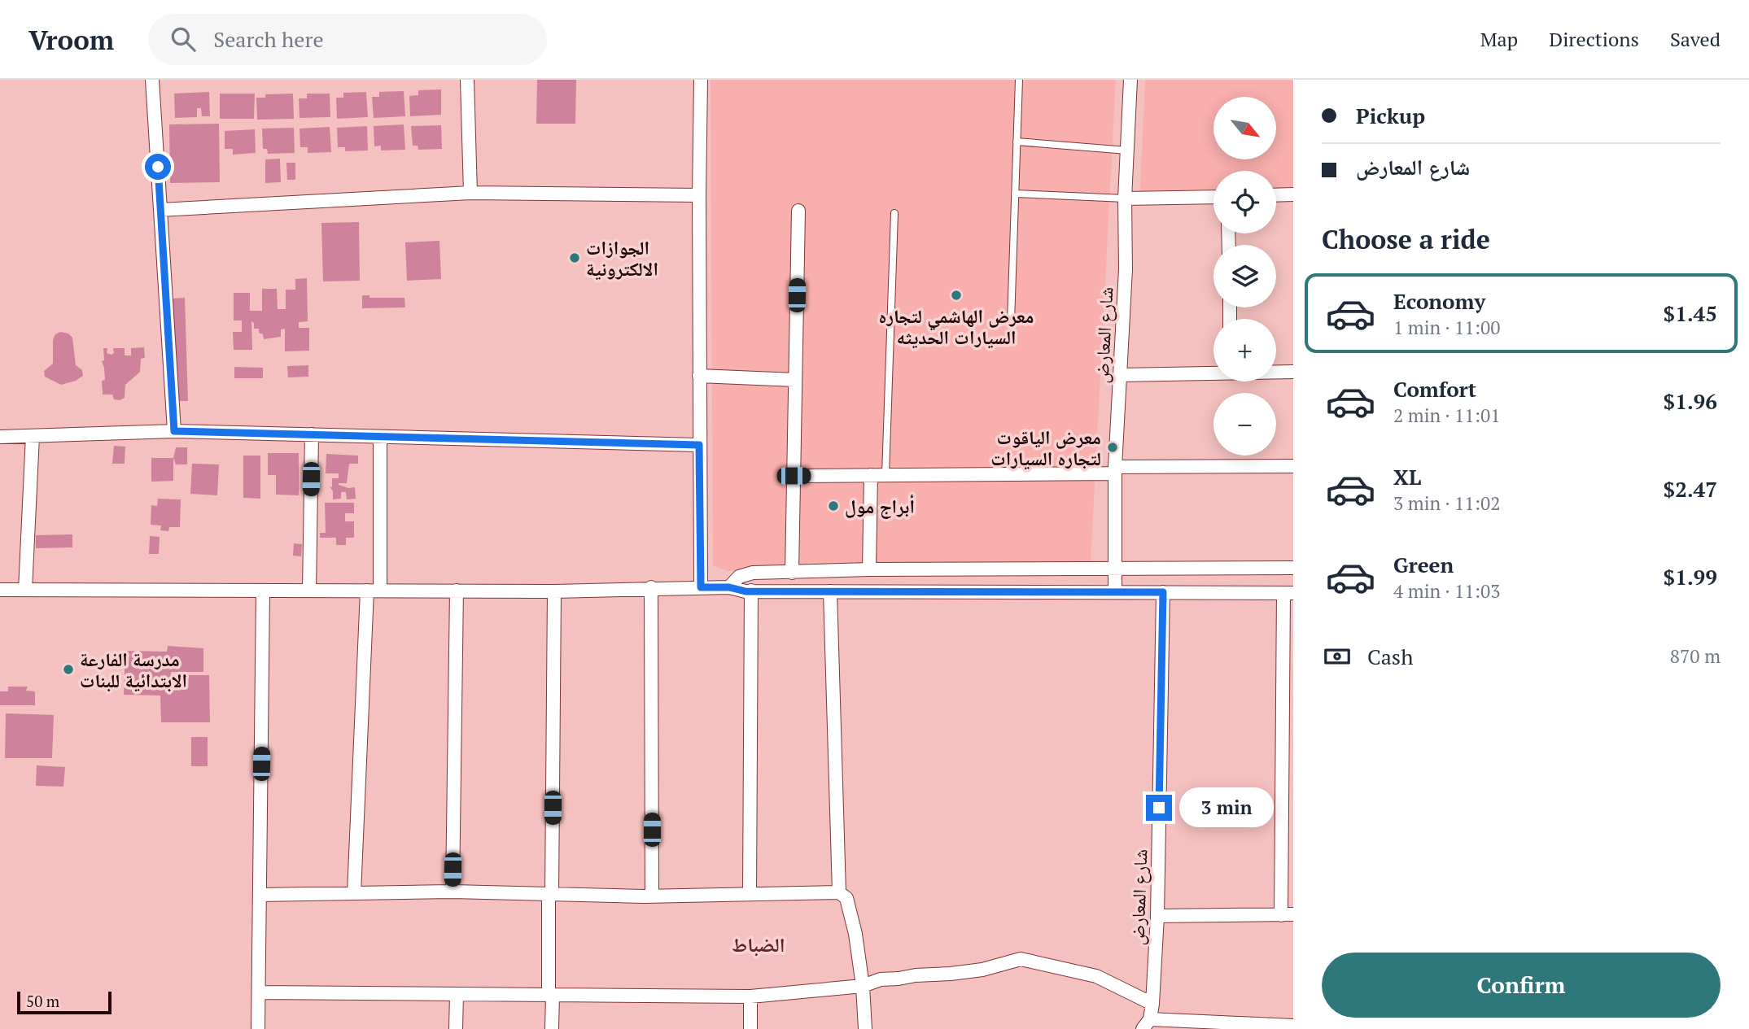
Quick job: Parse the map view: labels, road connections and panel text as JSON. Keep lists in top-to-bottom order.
{
  "streets": {
    "street": ["شارع المعارض"]
  },
  "districts": ["الضباط"],
  "places": [
    "الجوازات الالكترونية",
    "معرض الهاشمي لتجاره السيارات الحديثه",
    "معرض الياقوت لتجاره السيارات",
    "أبراج مول",
    "مدرسة الفارعة الابتدائية للبنات"
  ],
  "scale_bar": "50 m",
  "north": "bottom right",
  "page": {
    "header": "Vroom",
    "search": "Search here",
    "nav": ["Map", "Directions", "Saved"],
    "banner": ["Pickup", "شارع المعارض"],
    "map_buttons": ["+", "−"],
    "heading": "Choose a ride",
    "list": [
      {
        "name": "Economy",
        "note": "1 min · 11:00",
        "value": "$1.45"
      },
      {
        "name": "Comfort",
        "note": "2 min · 11:01",
        "value": "$1.96"
      },
      {
        "name": "XL",
        "note": "3 min · 11:02",
        "value": "$2.47"
      },
      {
        "name": "Green",
        "note": "4 min · 11:03",
        "value": "$1.99"
      }
    ],
    "pay": ["Cash", "870 m"],
    "bubble": "3 min",
    "buttons": "Confirm",
    "scale": "50 m"
  }
}
